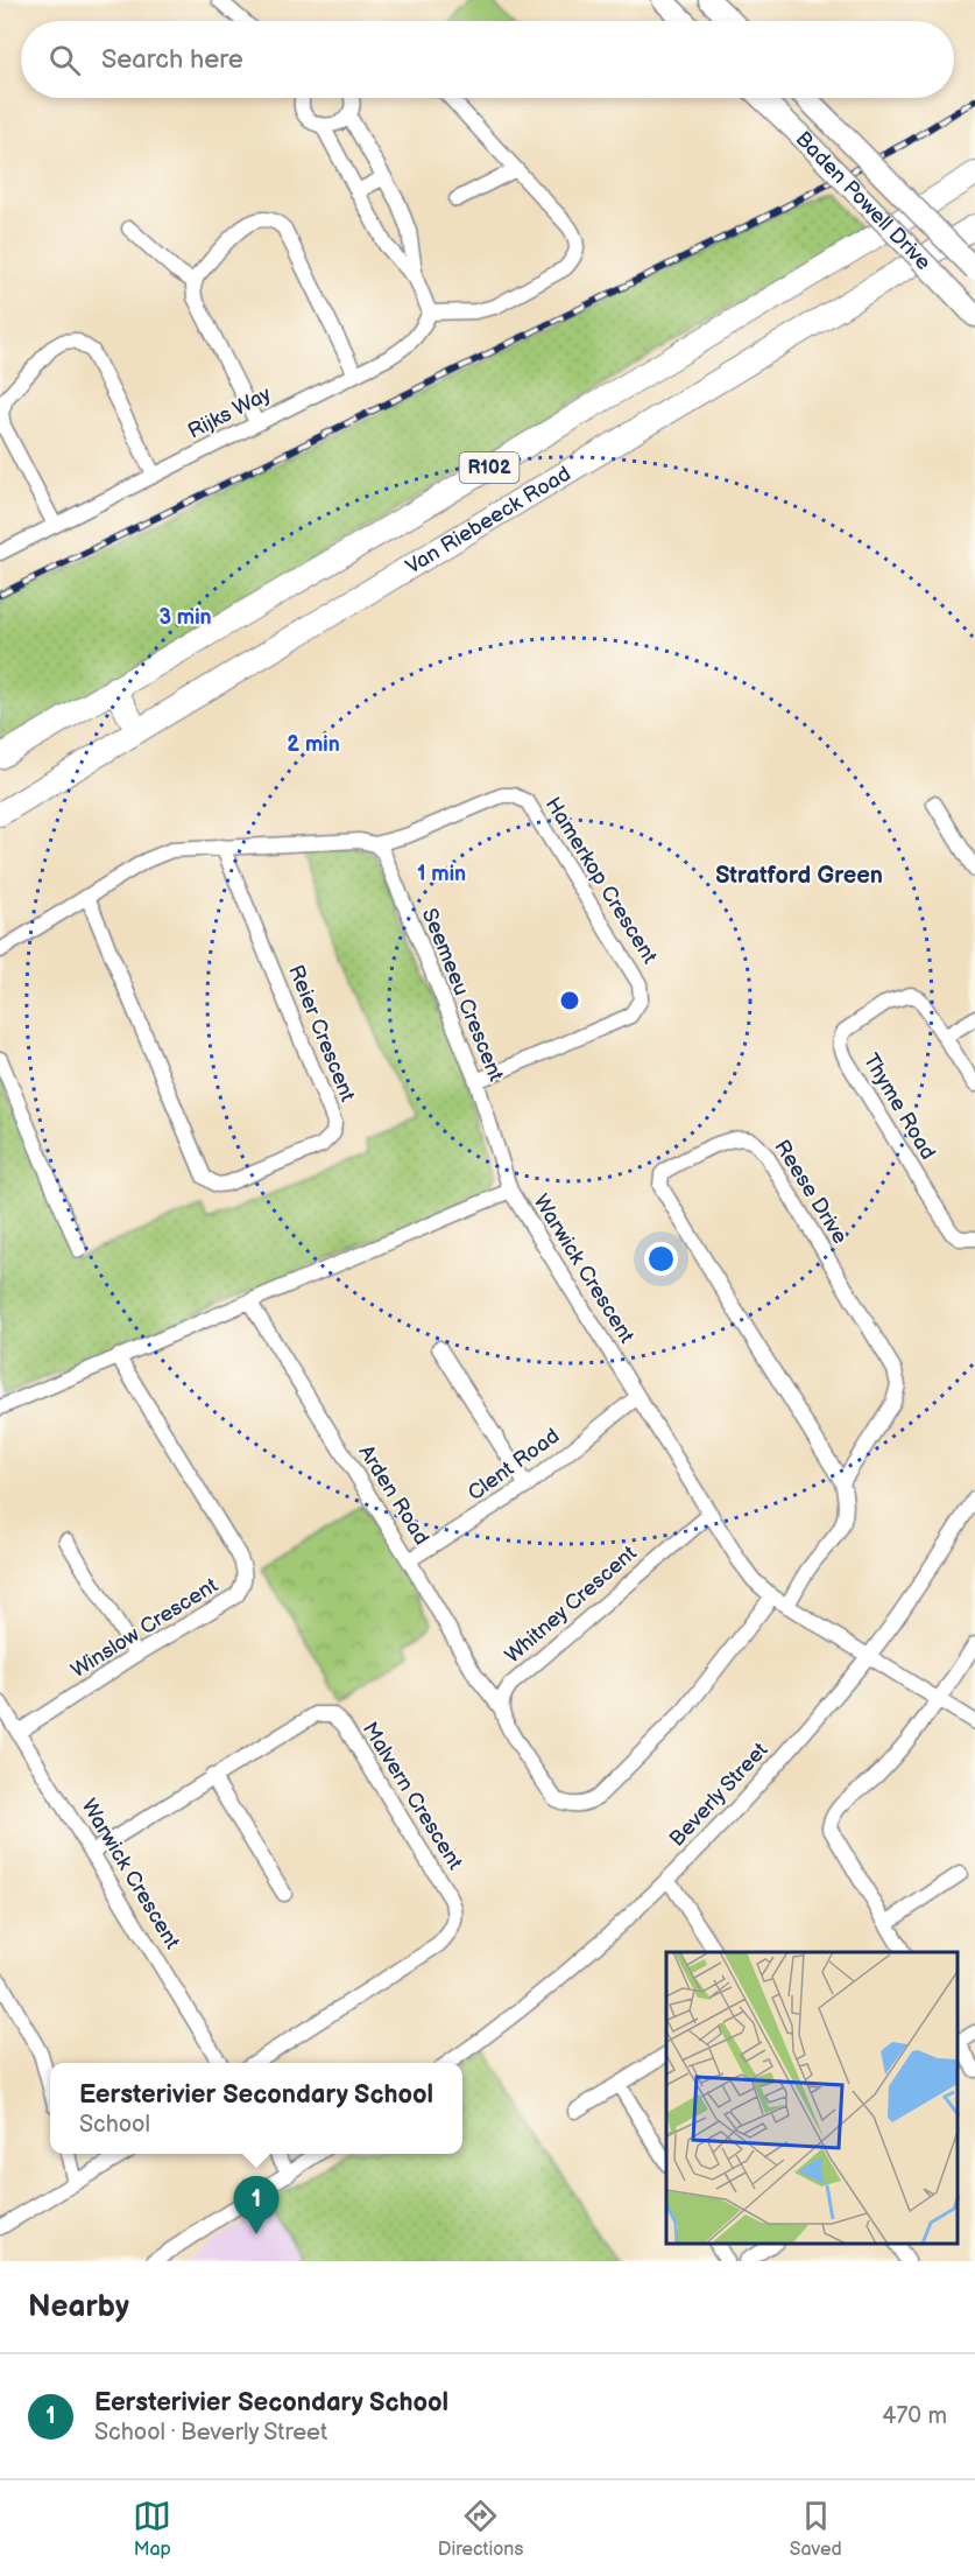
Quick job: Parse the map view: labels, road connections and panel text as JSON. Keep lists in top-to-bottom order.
{
  "streets": {
    "main road": ["Baden Powell Drive", "R102", "Van Riebeeck Road"],
    "street": [
      "Rijks Way",
      "Hamerkop Crescent",
      "Seemeeu Crescent",
      "Reier Crescent",
      "Thyme Road",
      "Reese Drive",
      "Warwick Crescent",
      "Clent Road",
      "Arden Road",
      "Whitney Crescent",
      "Winslow Crescent",
      "Beverly Street",
      "Malvern Crescent"
    ]
  },
  "crossings": [
    ["Hamerkop Crescent", "Seemeeu Crescent"],
    ["Seemeeu Crescent", "Warwick Crescent"],
    ["Reese Drive", "Warwick Crescent"],
    ["Warwick Crescent", "Clent Road"],
    ["Warwick Crescent", "Arden Road"],
    ["Warwick Crescent", "Whitney Crescent"],
    ["Warwick Crescent", "Winslow Crescent"],
    ["Warwick Crescent", "Beverly Street"],
    ["Warwick Crescent", "Malvern Crescent"],
    ["Clent Road", "Arden Road"],
    ["Arden Road", "Whitney Crescent"]
  ],
  "districts": ["Stratford Green"],
  "page": {
    "search": "Search here",
    "popup": ["Eersterivier Secondary School", "School"],
    "pins": "1",
    "heading": "Nearby",
    "list": [
      {
        "mark": "1",
        "name": "Eersterivier Secondary School",
        "note": "School · Beverly Street",
        "value": "470 m"
      }
    ],
    "nav": ["Map", "Directions", "Saved"]
  },
  "rings": ["3 min", "2 min", "1 min"]
}
